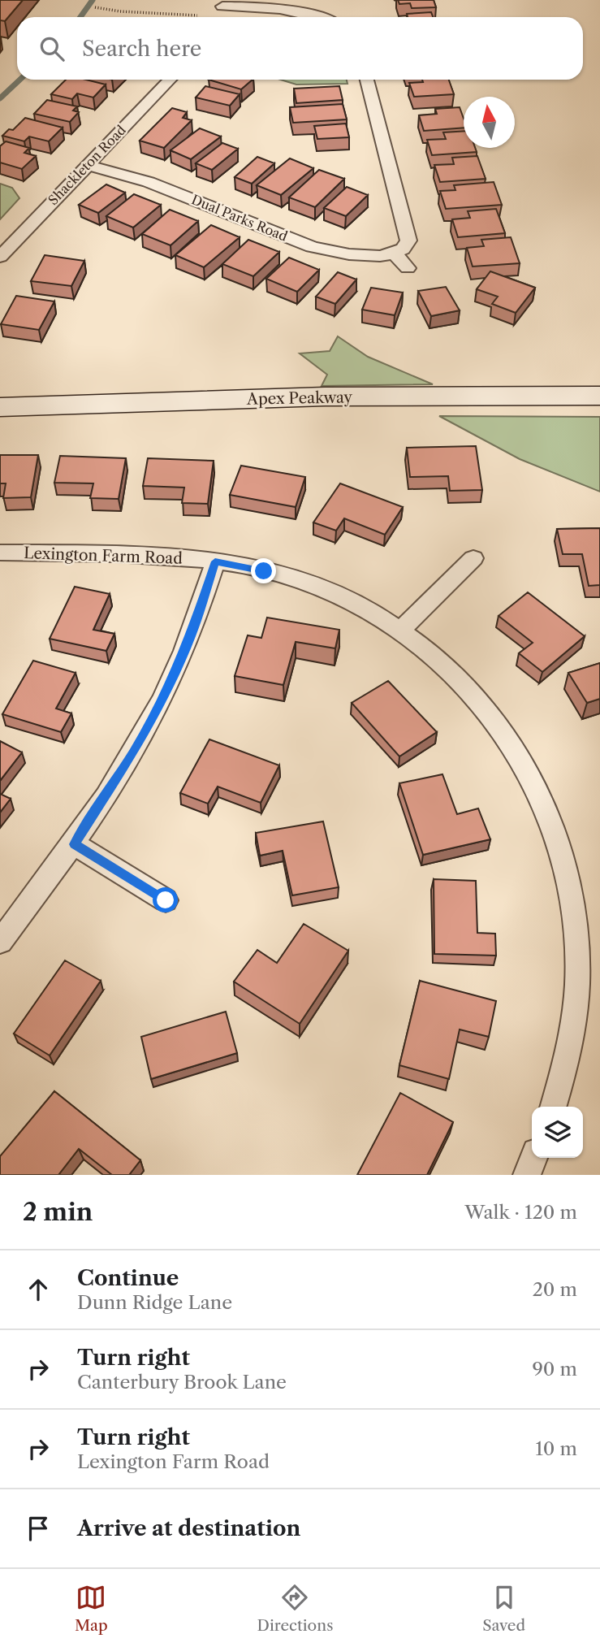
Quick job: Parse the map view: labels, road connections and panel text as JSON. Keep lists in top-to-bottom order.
{
  "streets": {
    "main road": ["Apex Peakway"],
    "street": ["Shackleton Road", "Dual Parks Road", "Lexington Farm Road"]
  },
  "crossings": [
    ["Shackleton Road", "Dual Parks Road"]
  ],
  "north": "top",
  "page": {
    "search": "Search here",
    "heading": ["2 min", "Walk · 120 m"],
    "list": [
      ["Continue", "Dunn Ridge Lane", "20 m"],
      ["Turn right", "Canterbury Brook Lane", "90 m"],
      ["Turn right", "Lexington Farm Road", "10 m"],
      "Arrive at destination"
    ],
    "nav": ["Map", "Directions", "Saved"]
  }
}
